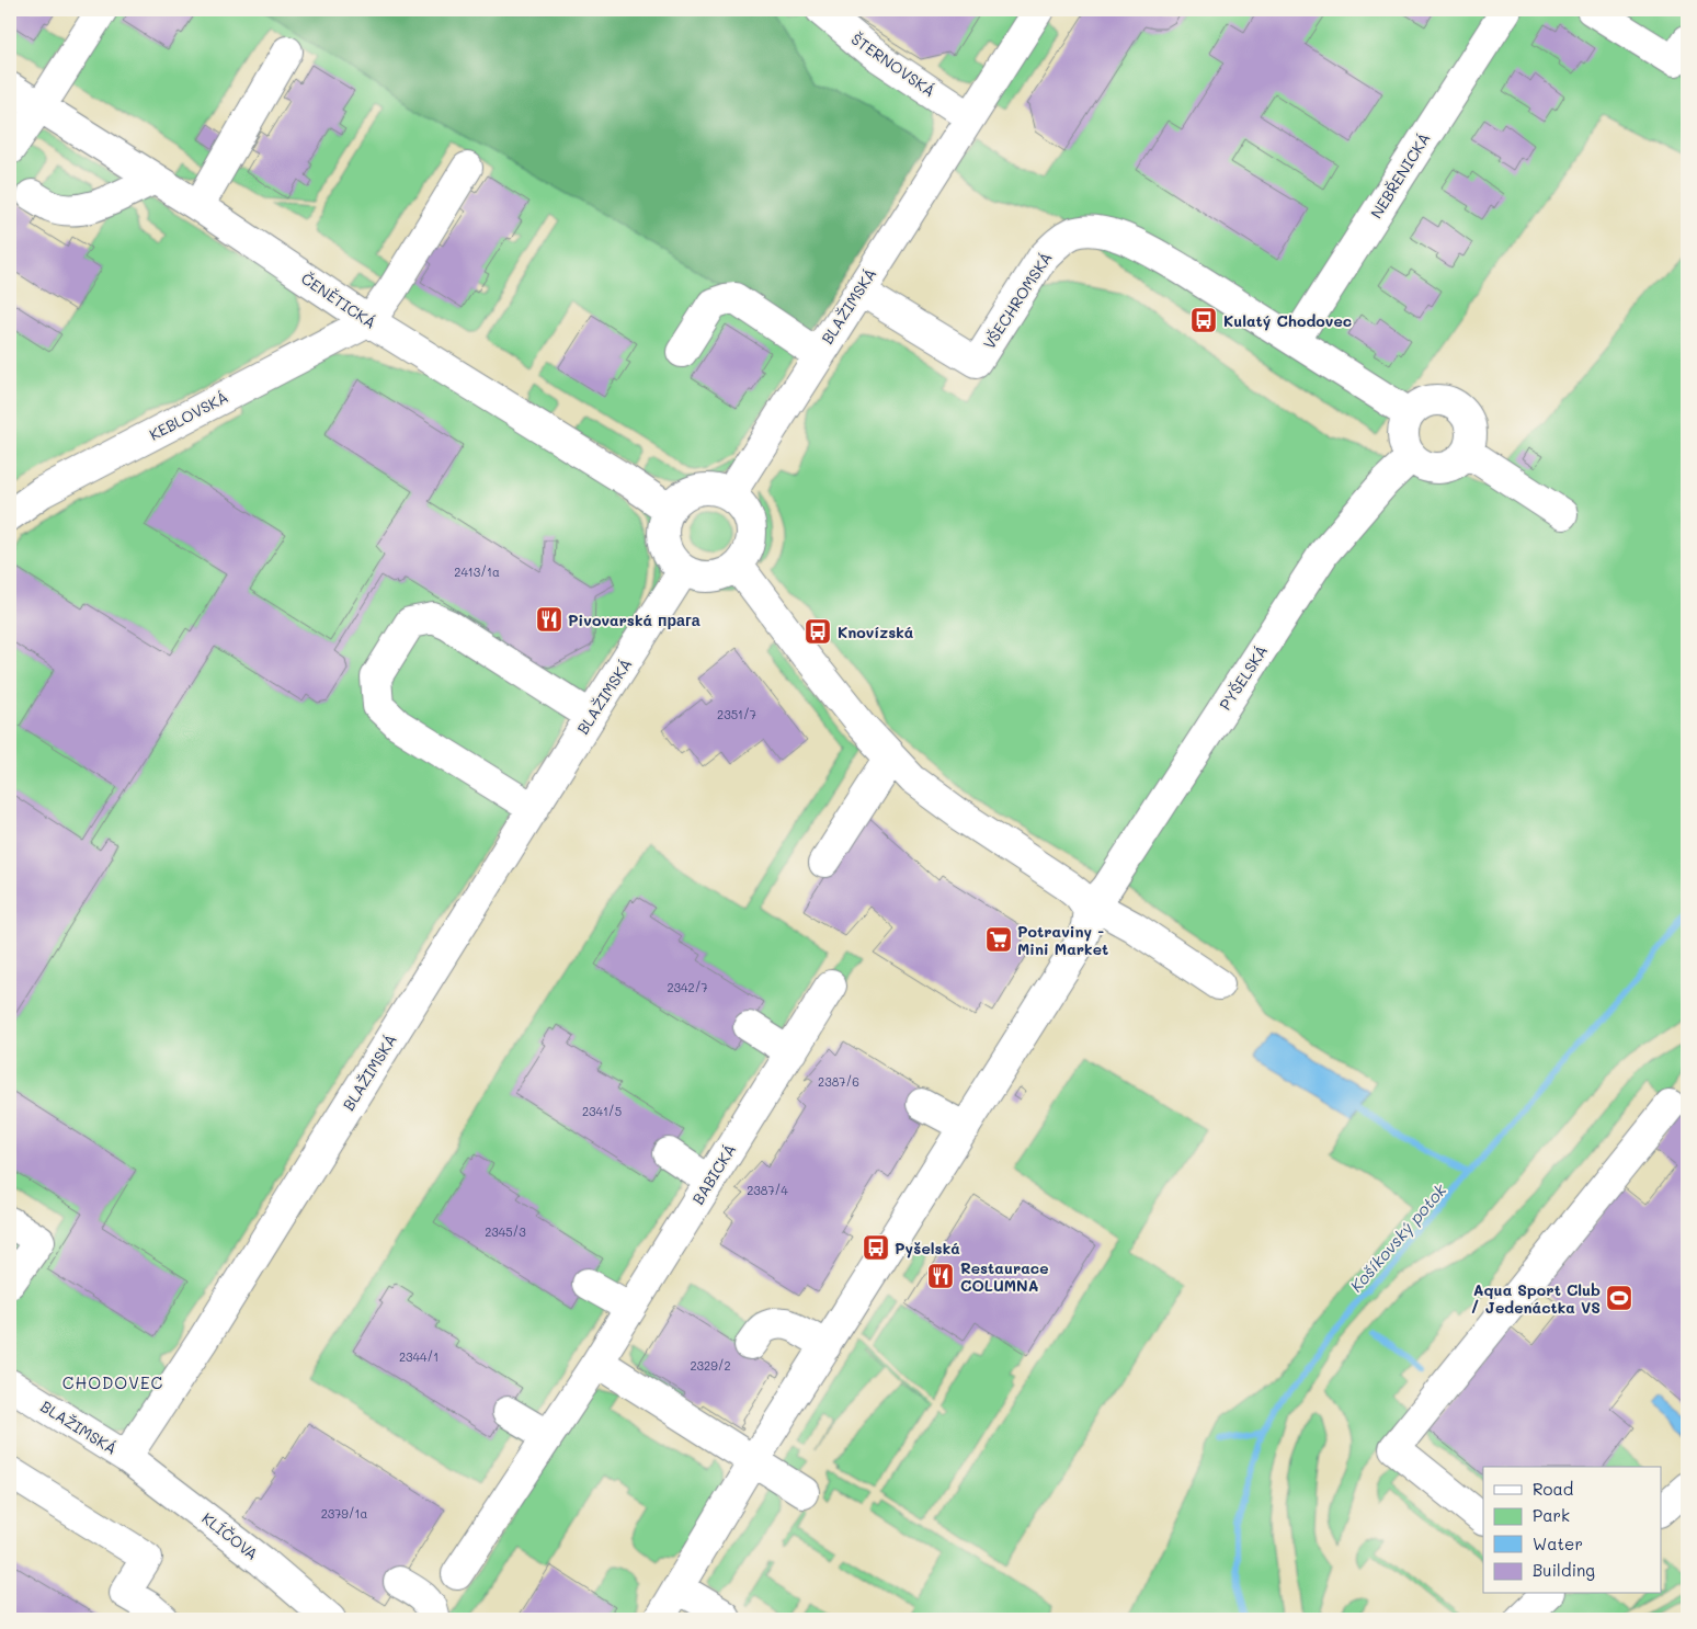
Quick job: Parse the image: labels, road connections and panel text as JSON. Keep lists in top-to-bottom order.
{
  "streets": {
    "street": [
      "ŠTERNOVSKÁ",
      "NEBŘENICKÁ",
      "ČENĚTICKÁ",
      "VŠECHROMSKÁ",
      "BLAŽIMSKÁ",
      "KEBLOVSKÁ",
      "PYŠELSKÁ",
      "BABICKÁ",
      "KLÍČOVA"
    ]
  },
  "crossings": [
    ["ŠTERNOVSKÁ", "BLAŽIMSKÁ"],
    ["NEBŘENICKÁ", "VŠECHROMSKÁ"],
    ["ČENĚTICKÁ", "BLAŽIMSKÁ"],
    ["ČENĚTICKÁ", "KEBLOVSKÁ"],
    ["VŠECHROMSKÁ", "BLAŽIMSKÁ"],
    ["VŠECHROMSKÁ", "PYŠELSKÁ"],
    ["BLAŽIMSKÁ", "KLÍČOVA"]
  ],
  "districts": ["CHODOVEC"],
  "water": ["Košíkovský potok"],
  "places": {
    "bus stop": ["Kulatý Chodovec", "Knovízská", "Pyšelská"],
    "restaurant": ["Pivovarská прага", "Restaurace COLUMNA"],
    "supermarket": ["Potraviny - Mini Market"],
    "sports": ["Aqua Sport Club / Jedenáctka VS"]
  },
  "house_numbers": [
    "2413/1a",
    "2351/7",
    "2342/7",
    "2387/6",
    "2341/5",
    "2387/4",
    "2345/3",
    "2344/1",
    "2329/2",
    "2379/1a"
  ],
  "legend": [
    "Road",
    "Park",
    "Water",
    "Building"
  ]
}
